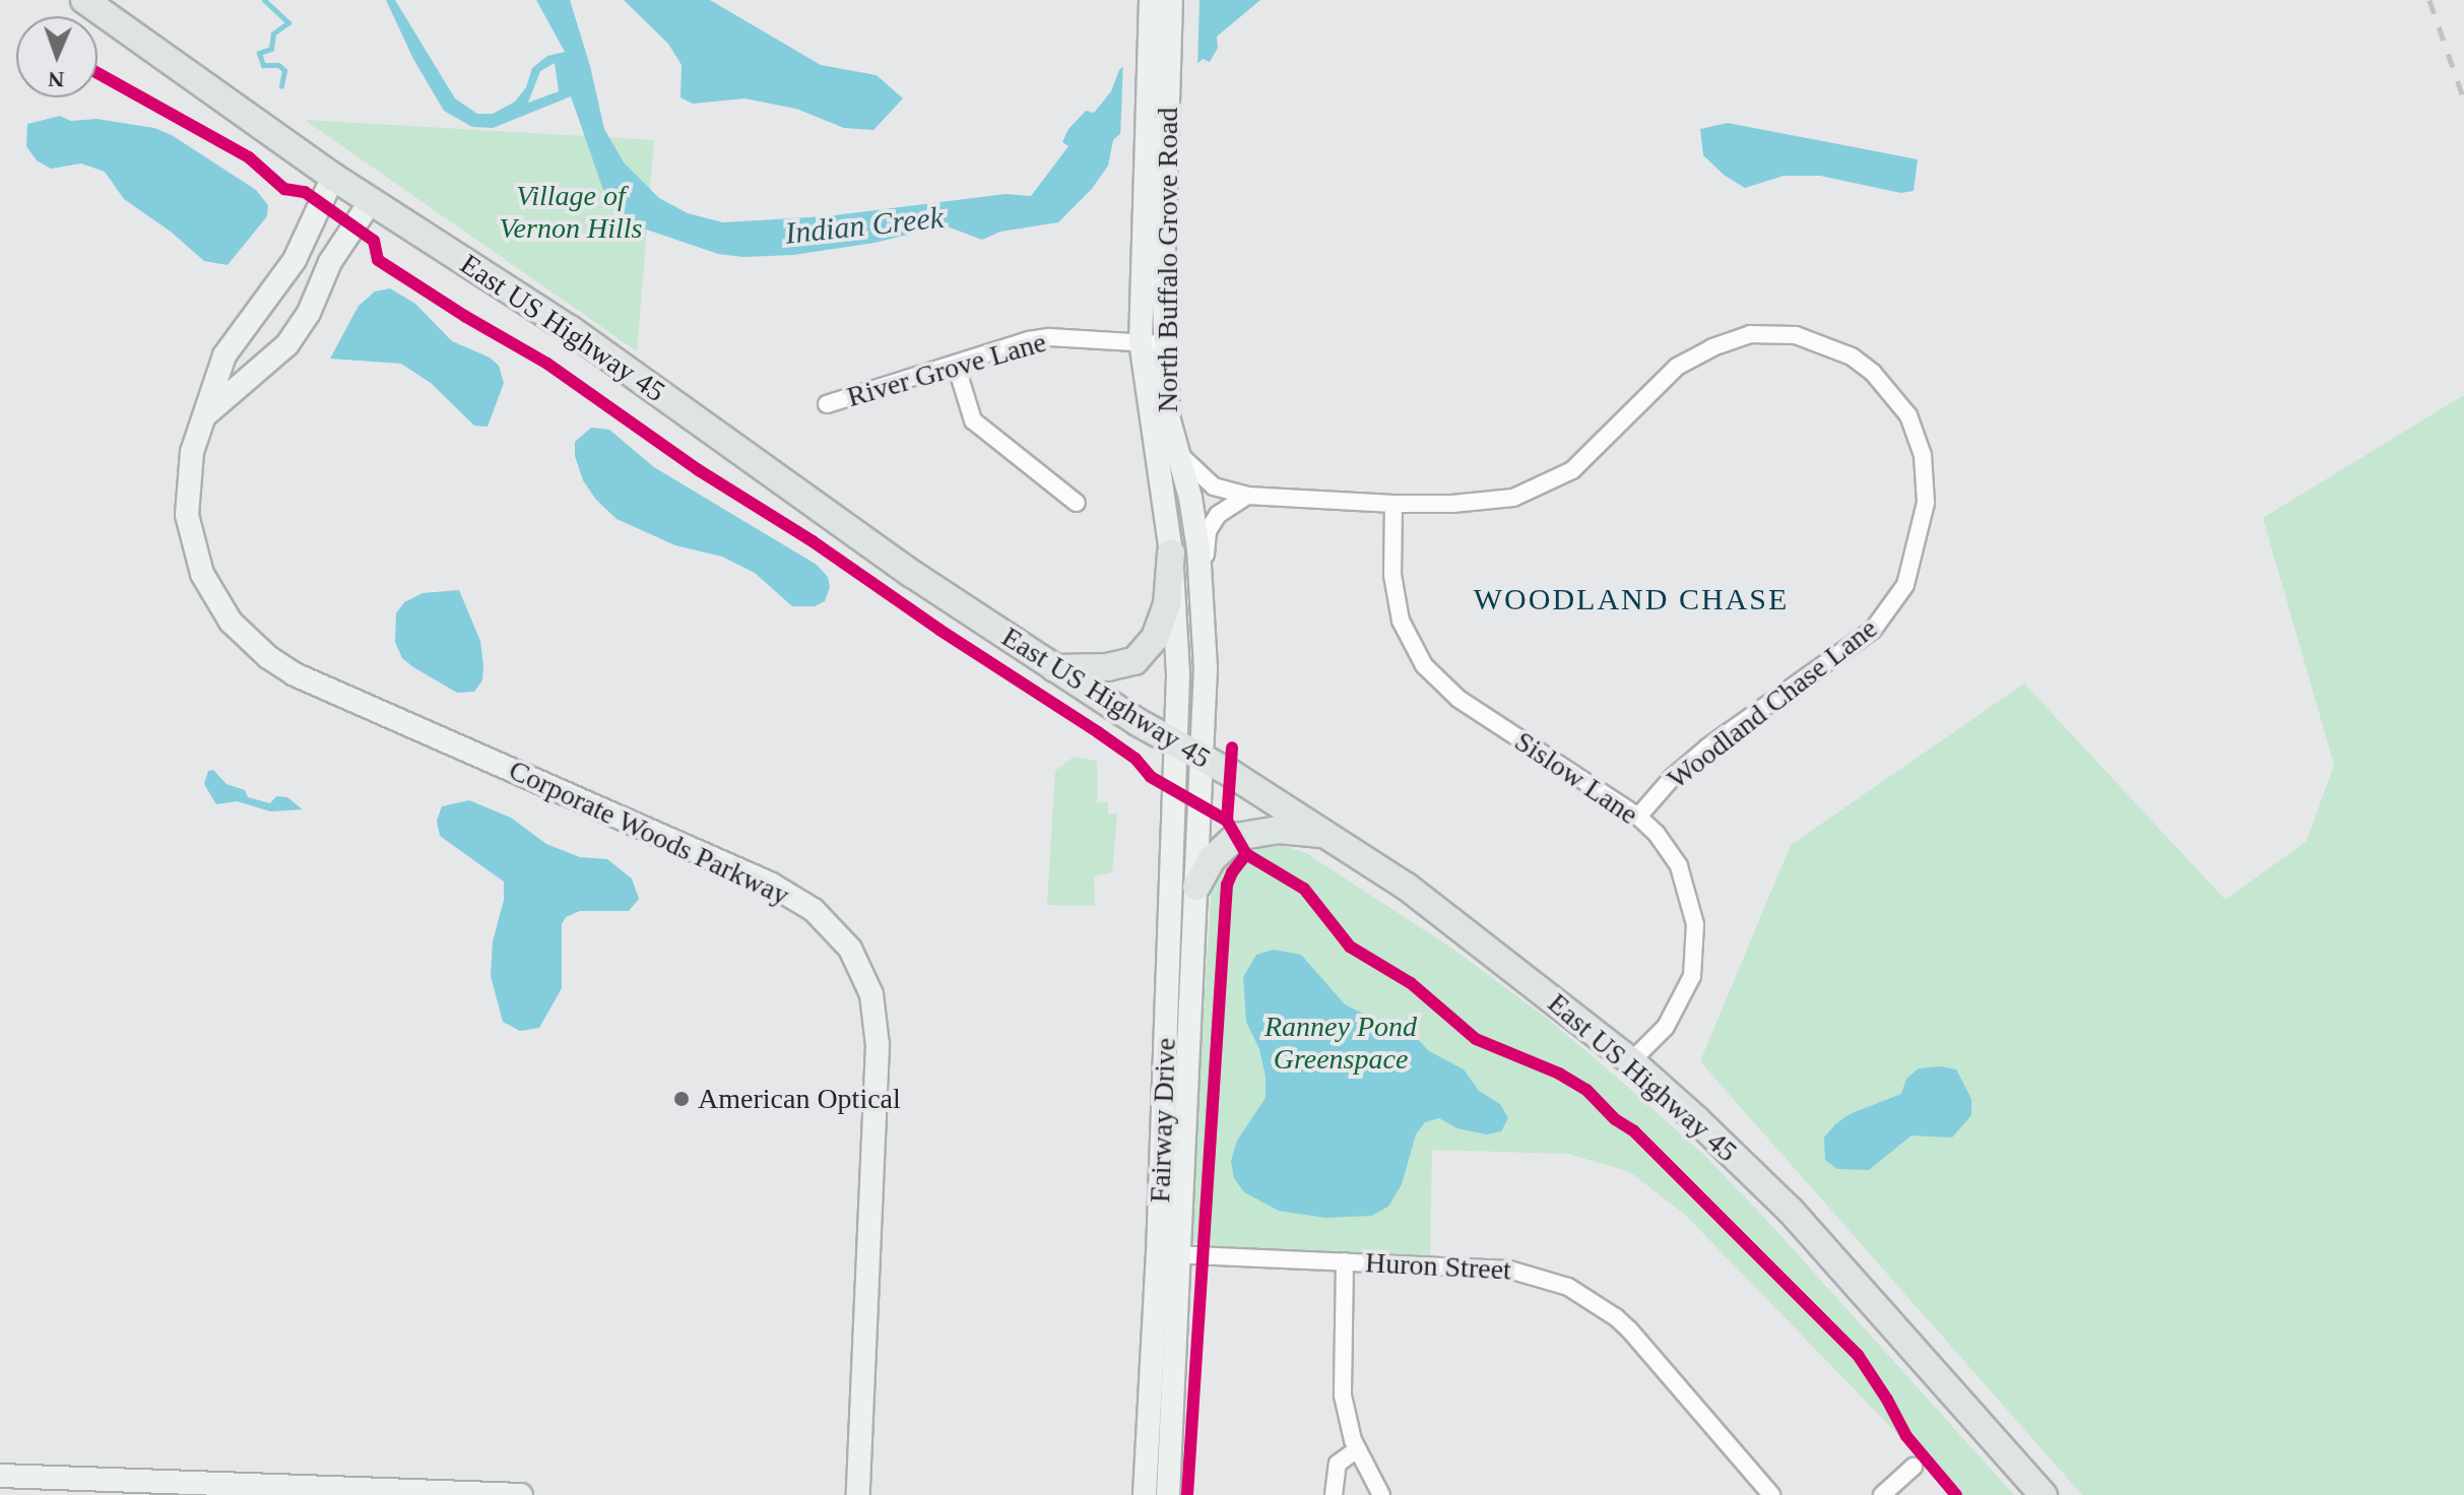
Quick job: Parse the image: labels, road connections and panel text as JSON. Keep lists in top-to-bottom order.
{
  "streets": {
    "main road": [
      "North Buffalo Grove Road",
      "East US Highway 45",
      "Corporate Woods Parkway",
      "Fairway Drive"
    ],
    "street": [
      "River Grove Lane",
      "Woodland Chase Lane",
      "Sislow Lane",
      "Huron Street"
    ]
  },
  "crossings": [
    ["North Buffalo Grove Road", "East US Highway 45"],
    ["North Buffalo Grove Road", "River Grove Lane"],
    ["North Buffalo Grove Road", "Woodland Chase Lane"],
    ["North Buffalo Grove Road", "Fairway Drive"],
    ["East US Highway 45", "Sislow Lane"],
    ["East US Highway 45", "Corporate Woods Parkway"],
    ["East US Highway 45", "Fairway Drive"],
    ["Woodland Chase Lane", "Sislow Lane"],
    ["Fairway Drive", "Huron Street"]
  ],
  "districts": ["WOODLAND CHASE"],
  "water": ["Indian Creek"],
  "parks": ["Village of Vernon Hills", "Ranney Pond Greenspace"],
  "places": ["American Optical"],
  "north": "bottom"
}
